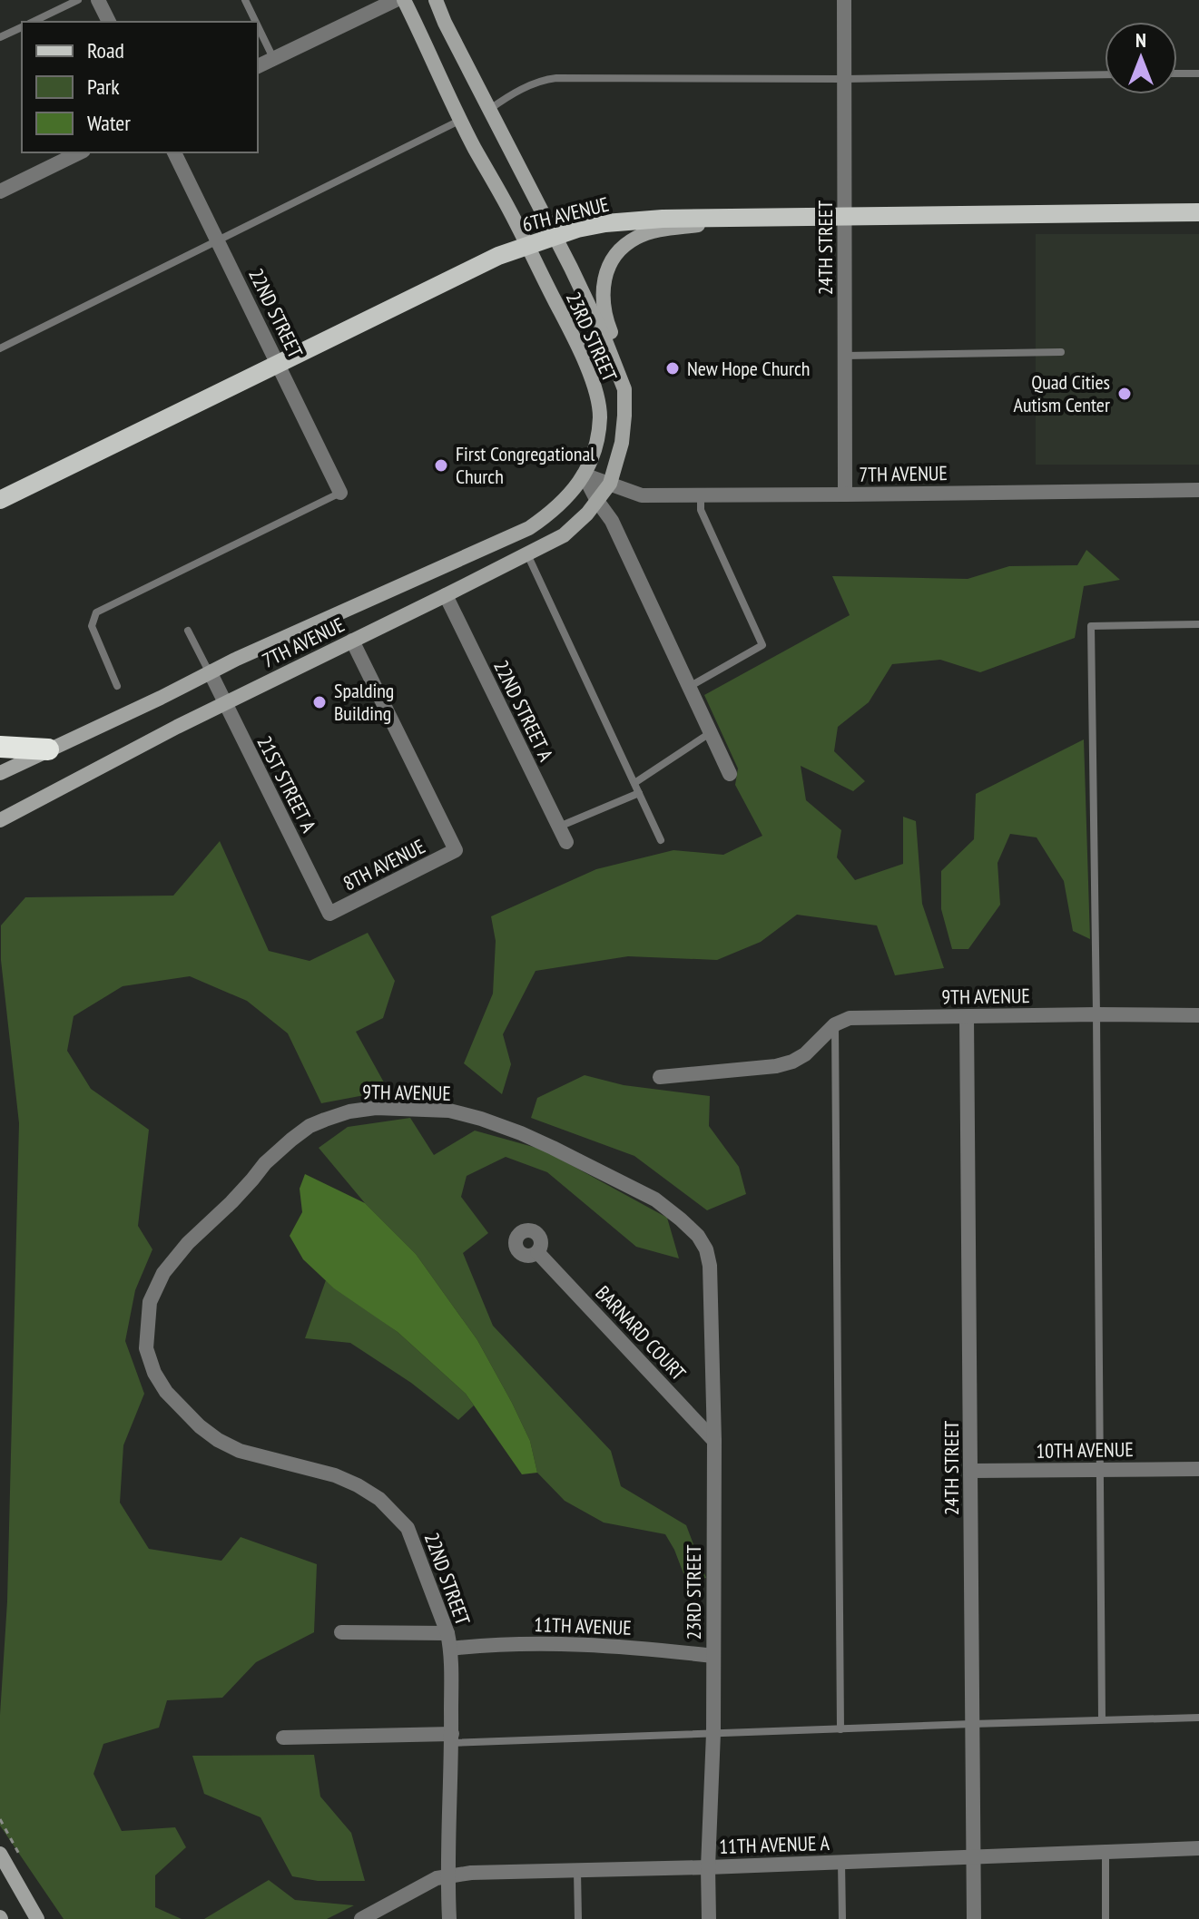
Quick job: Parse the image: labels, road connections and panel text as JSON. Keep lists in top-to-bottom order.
{
  "streets": {
    "main road": ["6TH AVENUE", "23RD STREET", "7TH AVENUE"],
    "street": [
      "24TH STREET",
      "22ND STREET",
      "22ND STREET A",
      "21ST STREET A",
      "8TH AVENUE",
      "9TH AVENUE",
      "BARNARD COURT",
      "10TH AVENUE",
      "11TH AVENUE",
      "11TH AVENUE A"
    ]
  },
  "crossings": [
    ["6TH AVENUE", "24TH STREET"],
    ["6TH AVENUE", "22ND STREET"],
    ["6TH AVENUE", "23RD STREET"],
    ["24TH STREET", "7TH AVENUE"],
    ["24TH STREET", "9TH AVENUE"],
    ["24TH STREET", "10TH AVENUE"],
    ["24TH STREET", "11TH AVENUE A"],
    ["22ND STREET", "9TH AVENUE"],
    ["22ND STREET", "11TH AVENUE"],
    ["22ND STREET", "11TH AVENUE A"],
    ["23RD STREET", "7TH AVENUE"],
    ["23RD STREET", "9TH AVENUE"],
    ["23RD STREET", "BARNARD COURT"],
    ["23RD STREET", "11TH AVENUE"],
    ["23RD STREET", "11TH AVENUE A"],
    ["7TH AVENUE", "22ND STREET A"],
    ["7TH AVENUE", "21ST STREET A"],
    ["7TH AVENUE", "8TH AVENUE"],
    ["21ST STREET A", "8TH AVENUE"]
  ],
  "places": [
    "New Hope Church",
    "Quad Cities Autism Center",
    "First Congregational Church",
    "Spalding Building"
  ],
  "legend": ["Road", "Park", "Water"],
  "north": "top"
}
